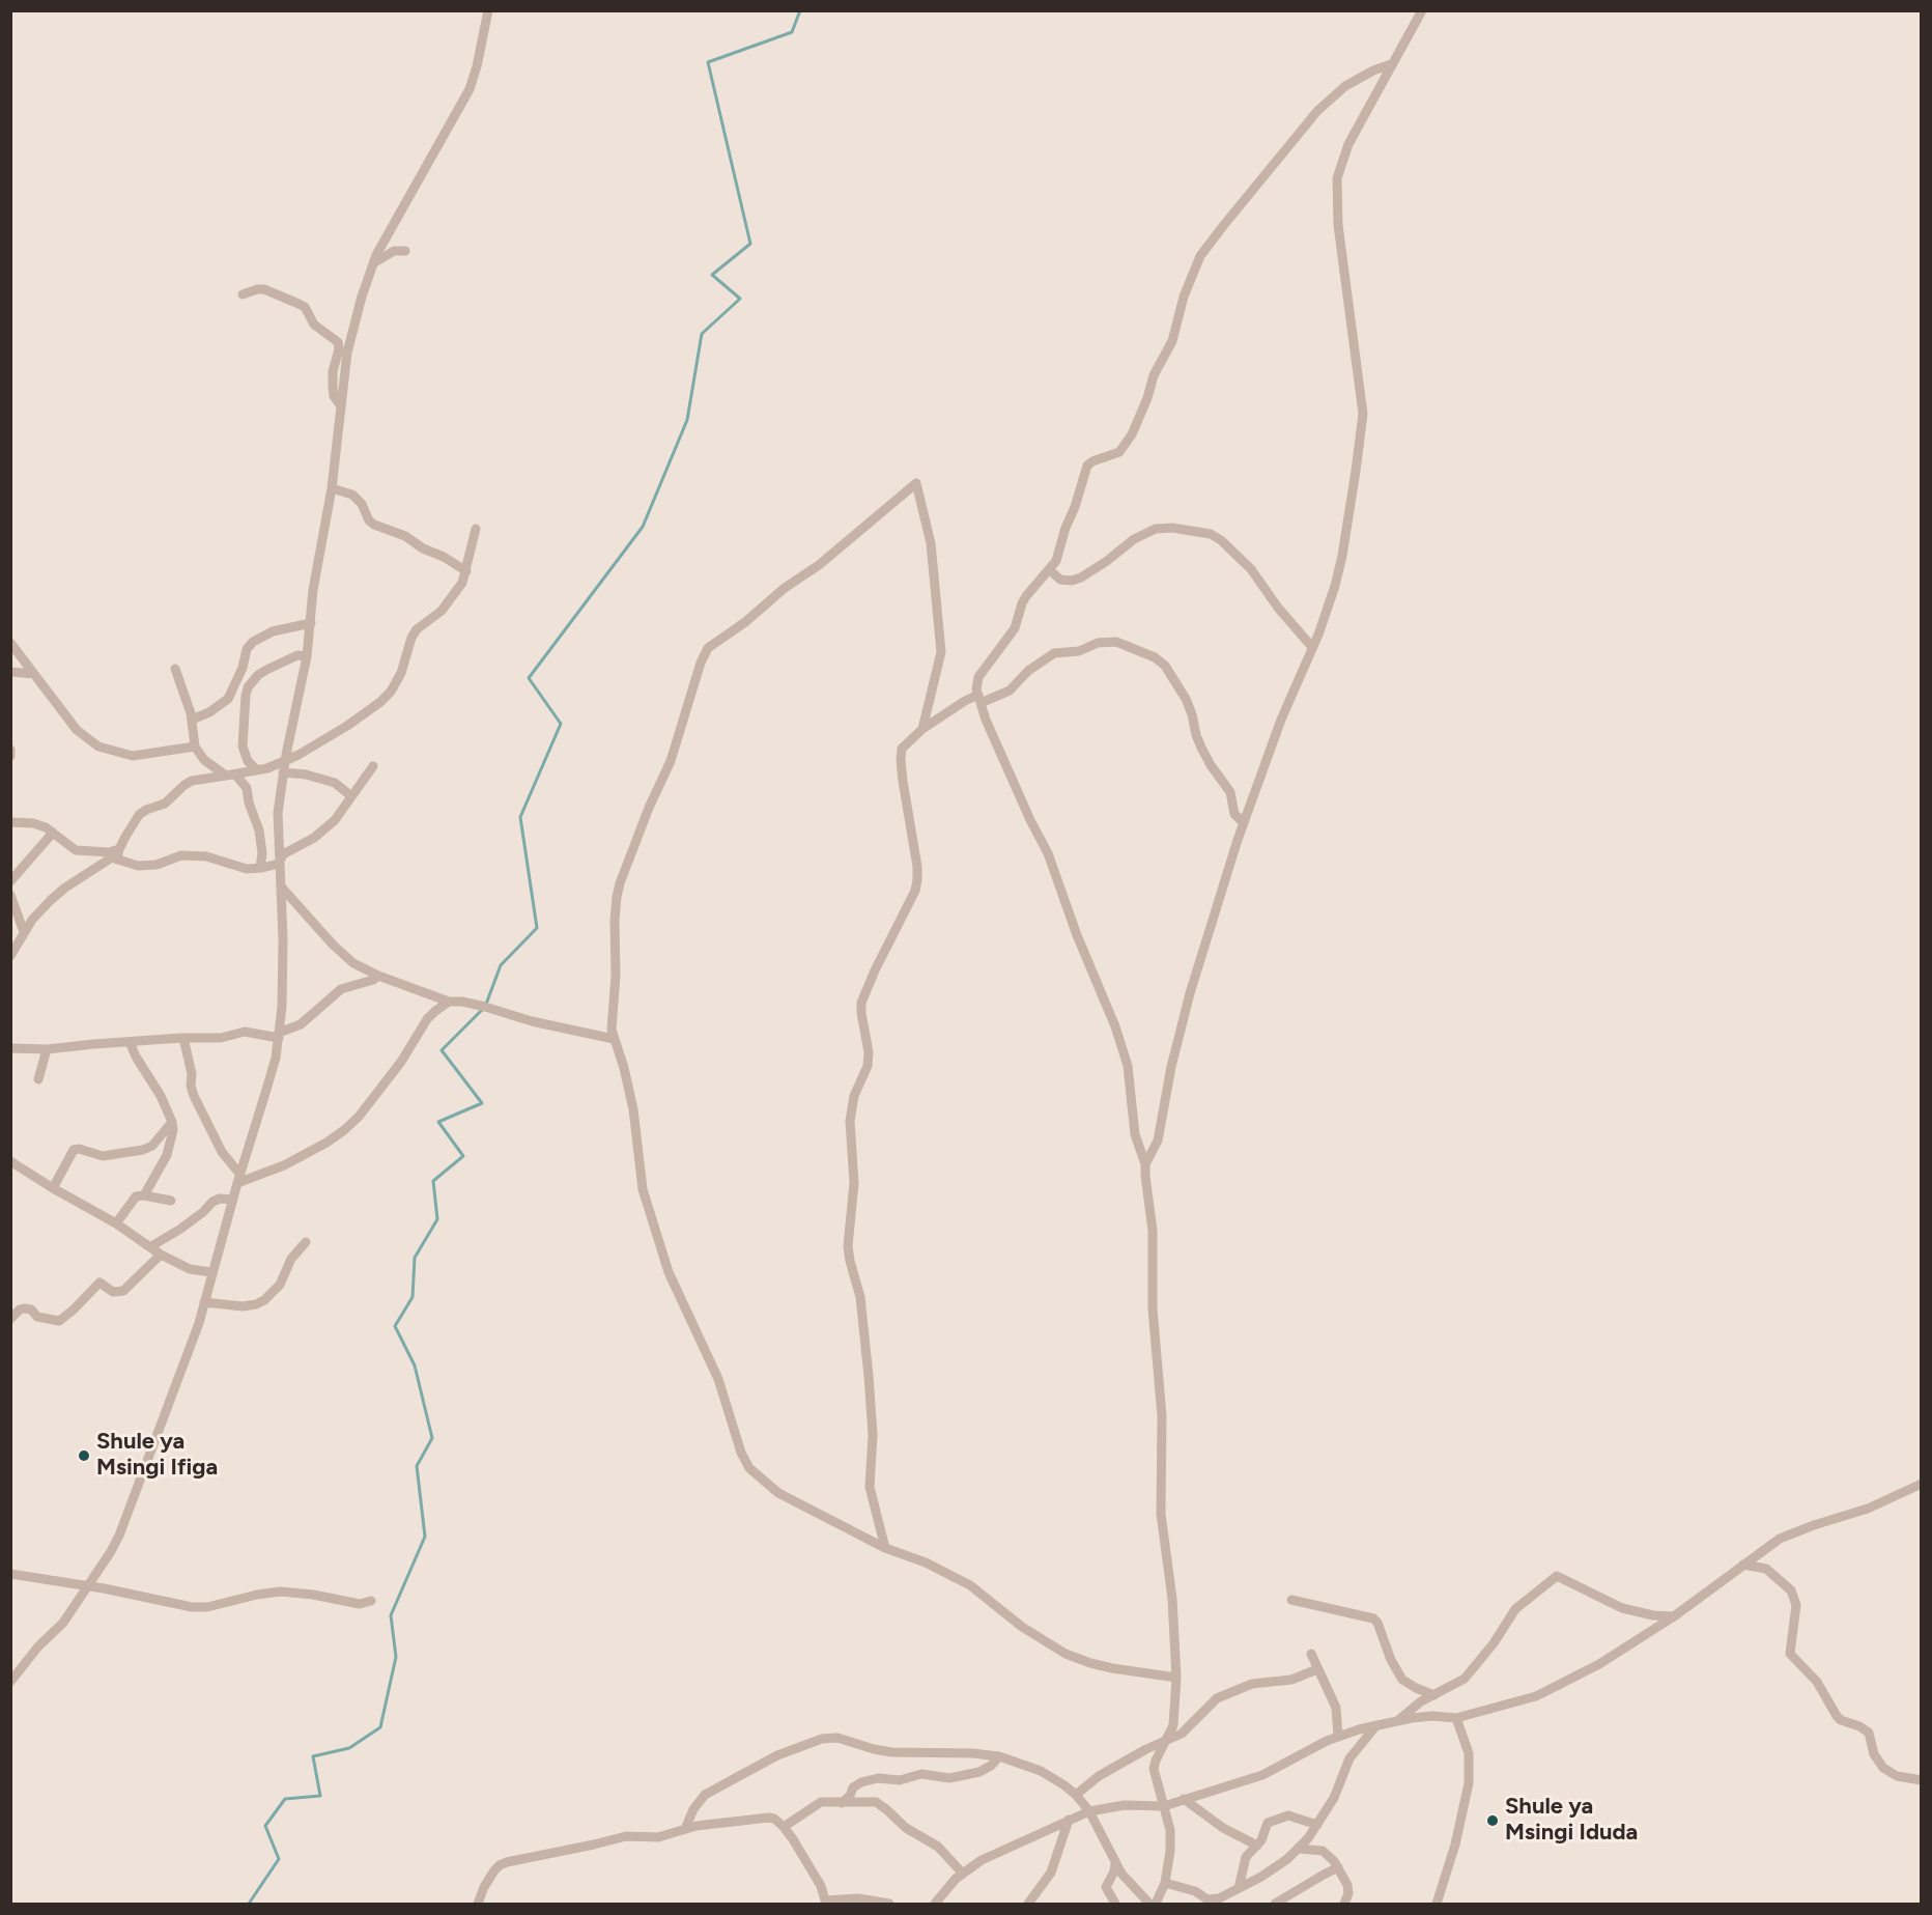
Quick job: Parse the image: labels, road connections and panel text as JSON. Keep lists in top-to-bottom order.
{
  "places": ["Shule ya Msingi Ifiga", "Shule ya Msingi Iduda"]
}
